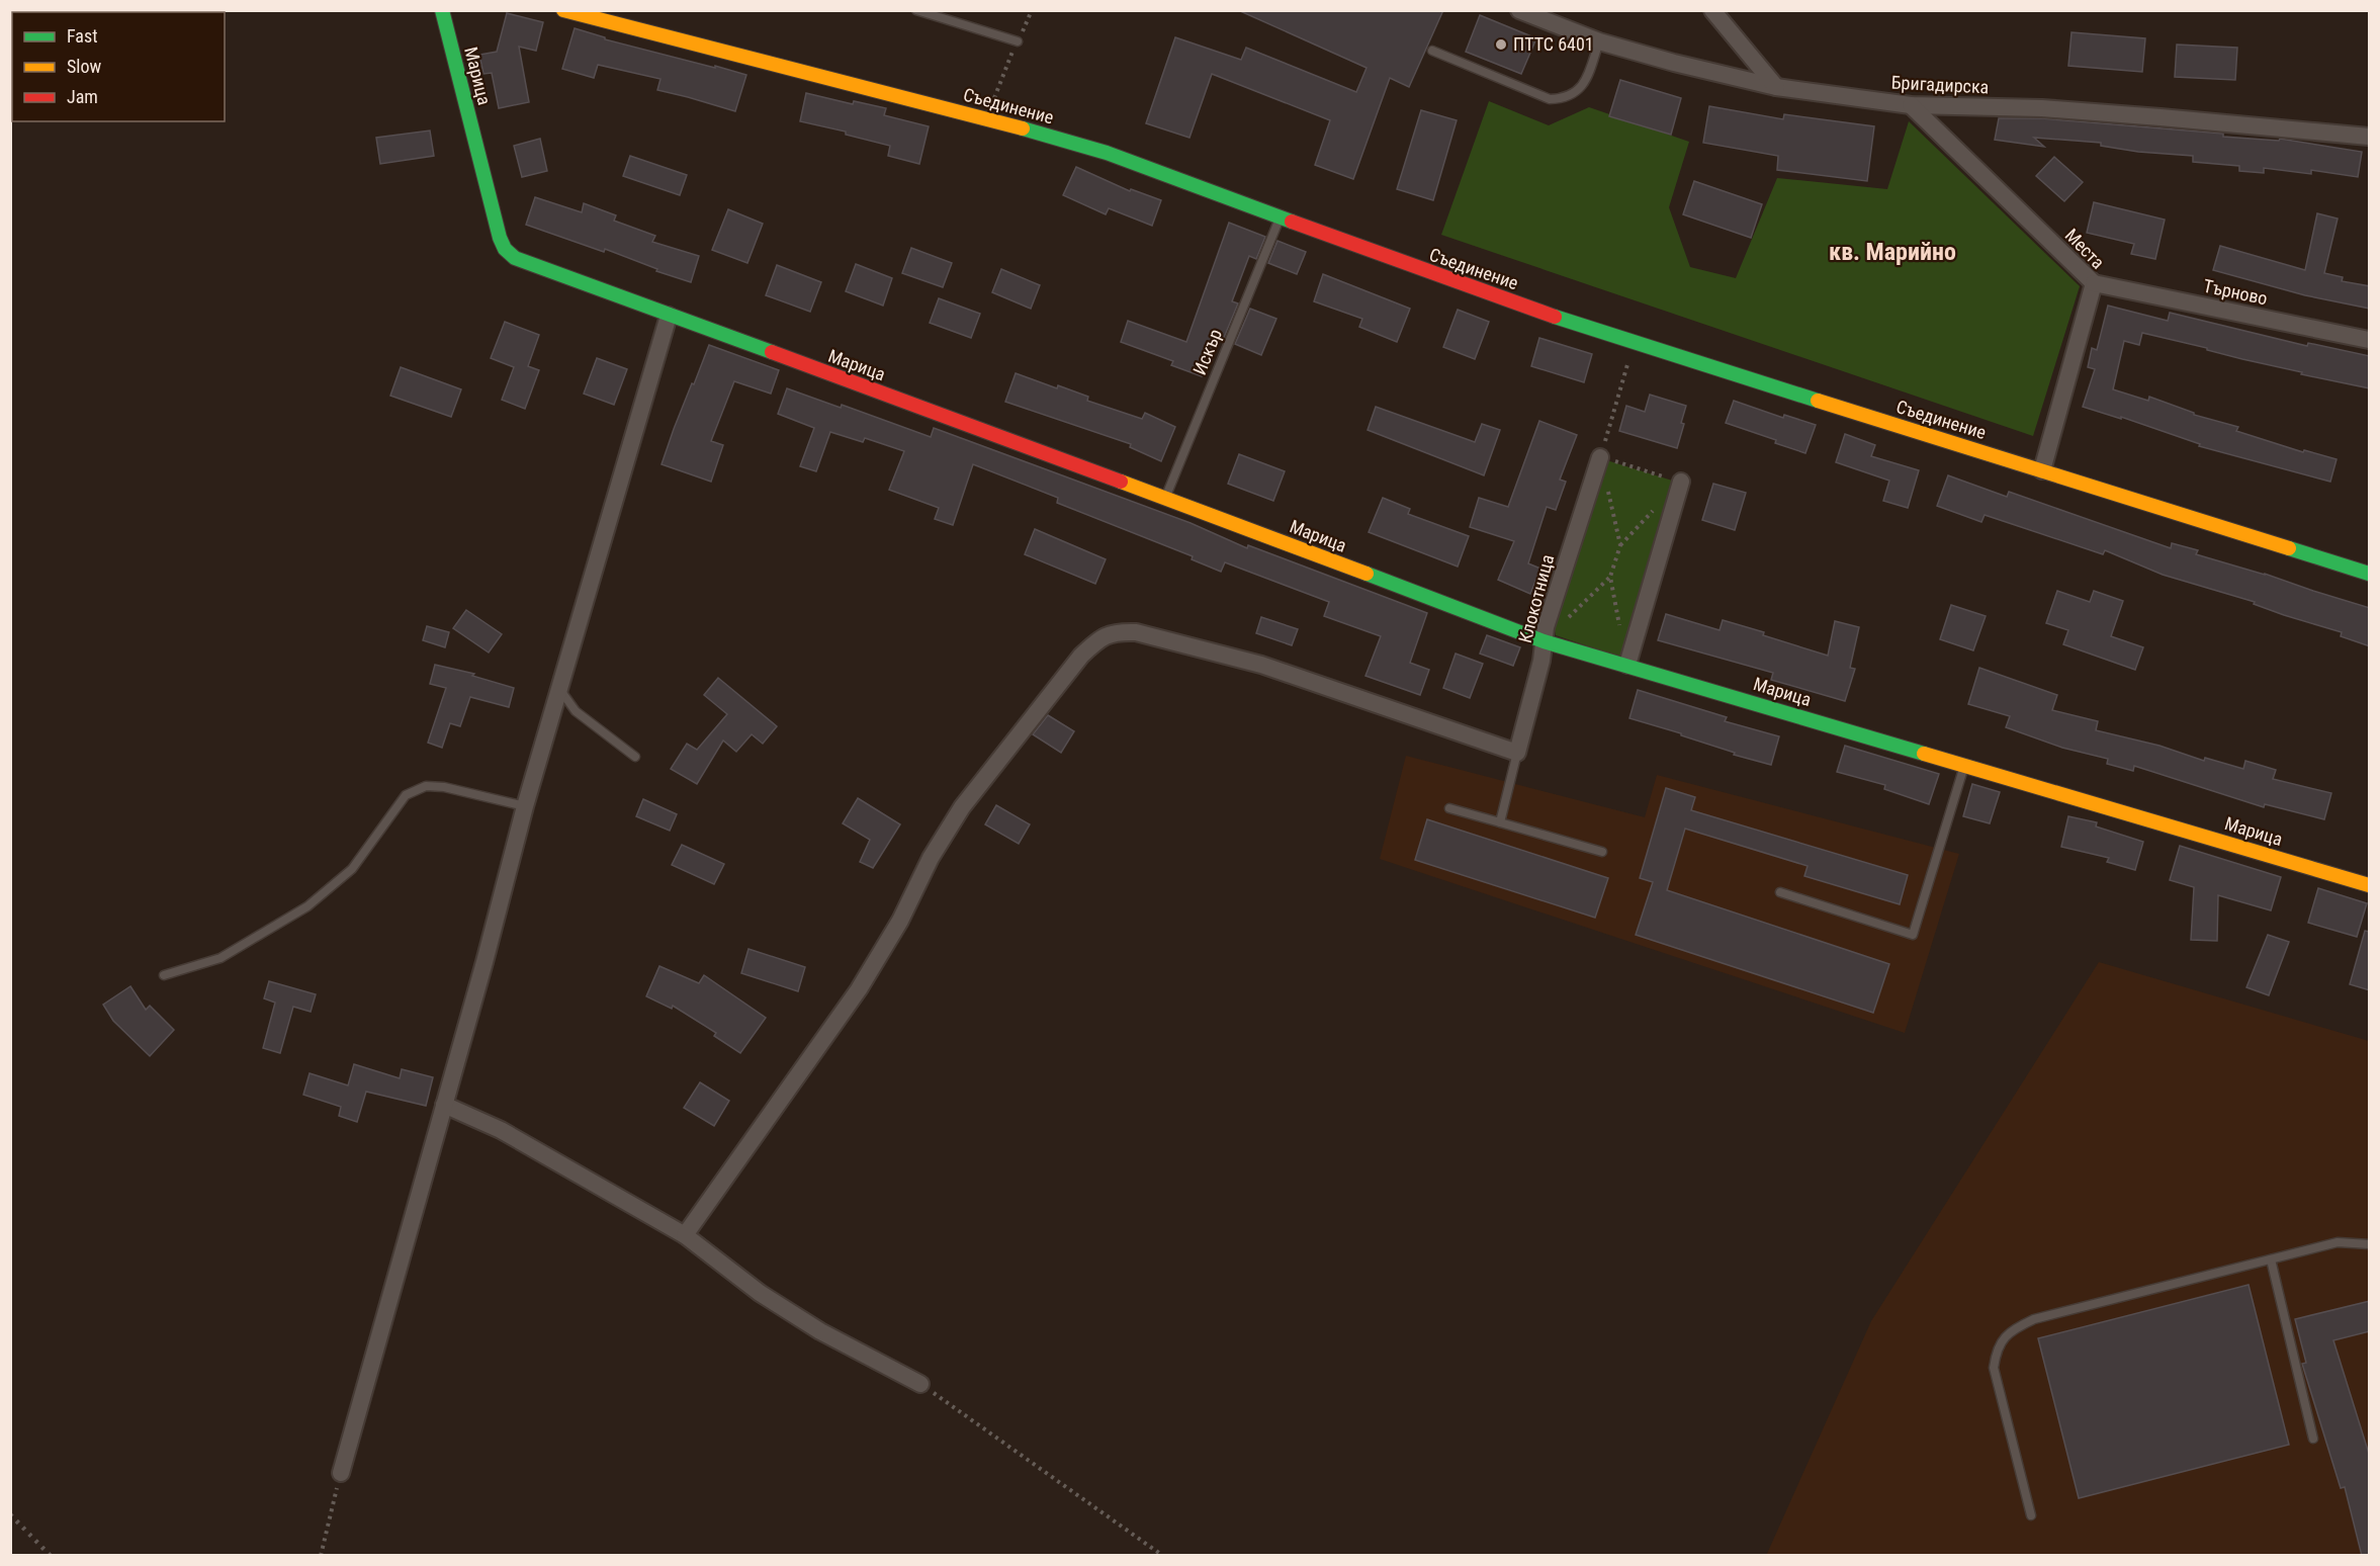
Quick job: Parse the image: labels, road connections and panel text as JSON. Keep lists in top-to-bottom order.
{
  "streets": {
    "street": [
      "Марица",
      "Бригадирска",
      "Съединение",
      "Места",
      "Търново",
      "Клокотница"
    ],
    "lane": ["Искър"]
  },
  "crossings": [
    ["Марица", "Искър"],
    ["Марица", "Клокотница"],
    ["Бригадирска", "Места"],
    ["Съединение", "Места"],
    ["Съединение", "Искър"],
    ["Места", "Търново"]
  ],
  "districts": ["кв. Марийно"],
  "places": ["ПТТС 6401"],
  "legend": ["Fast", "Slow", "Jam"]
}
